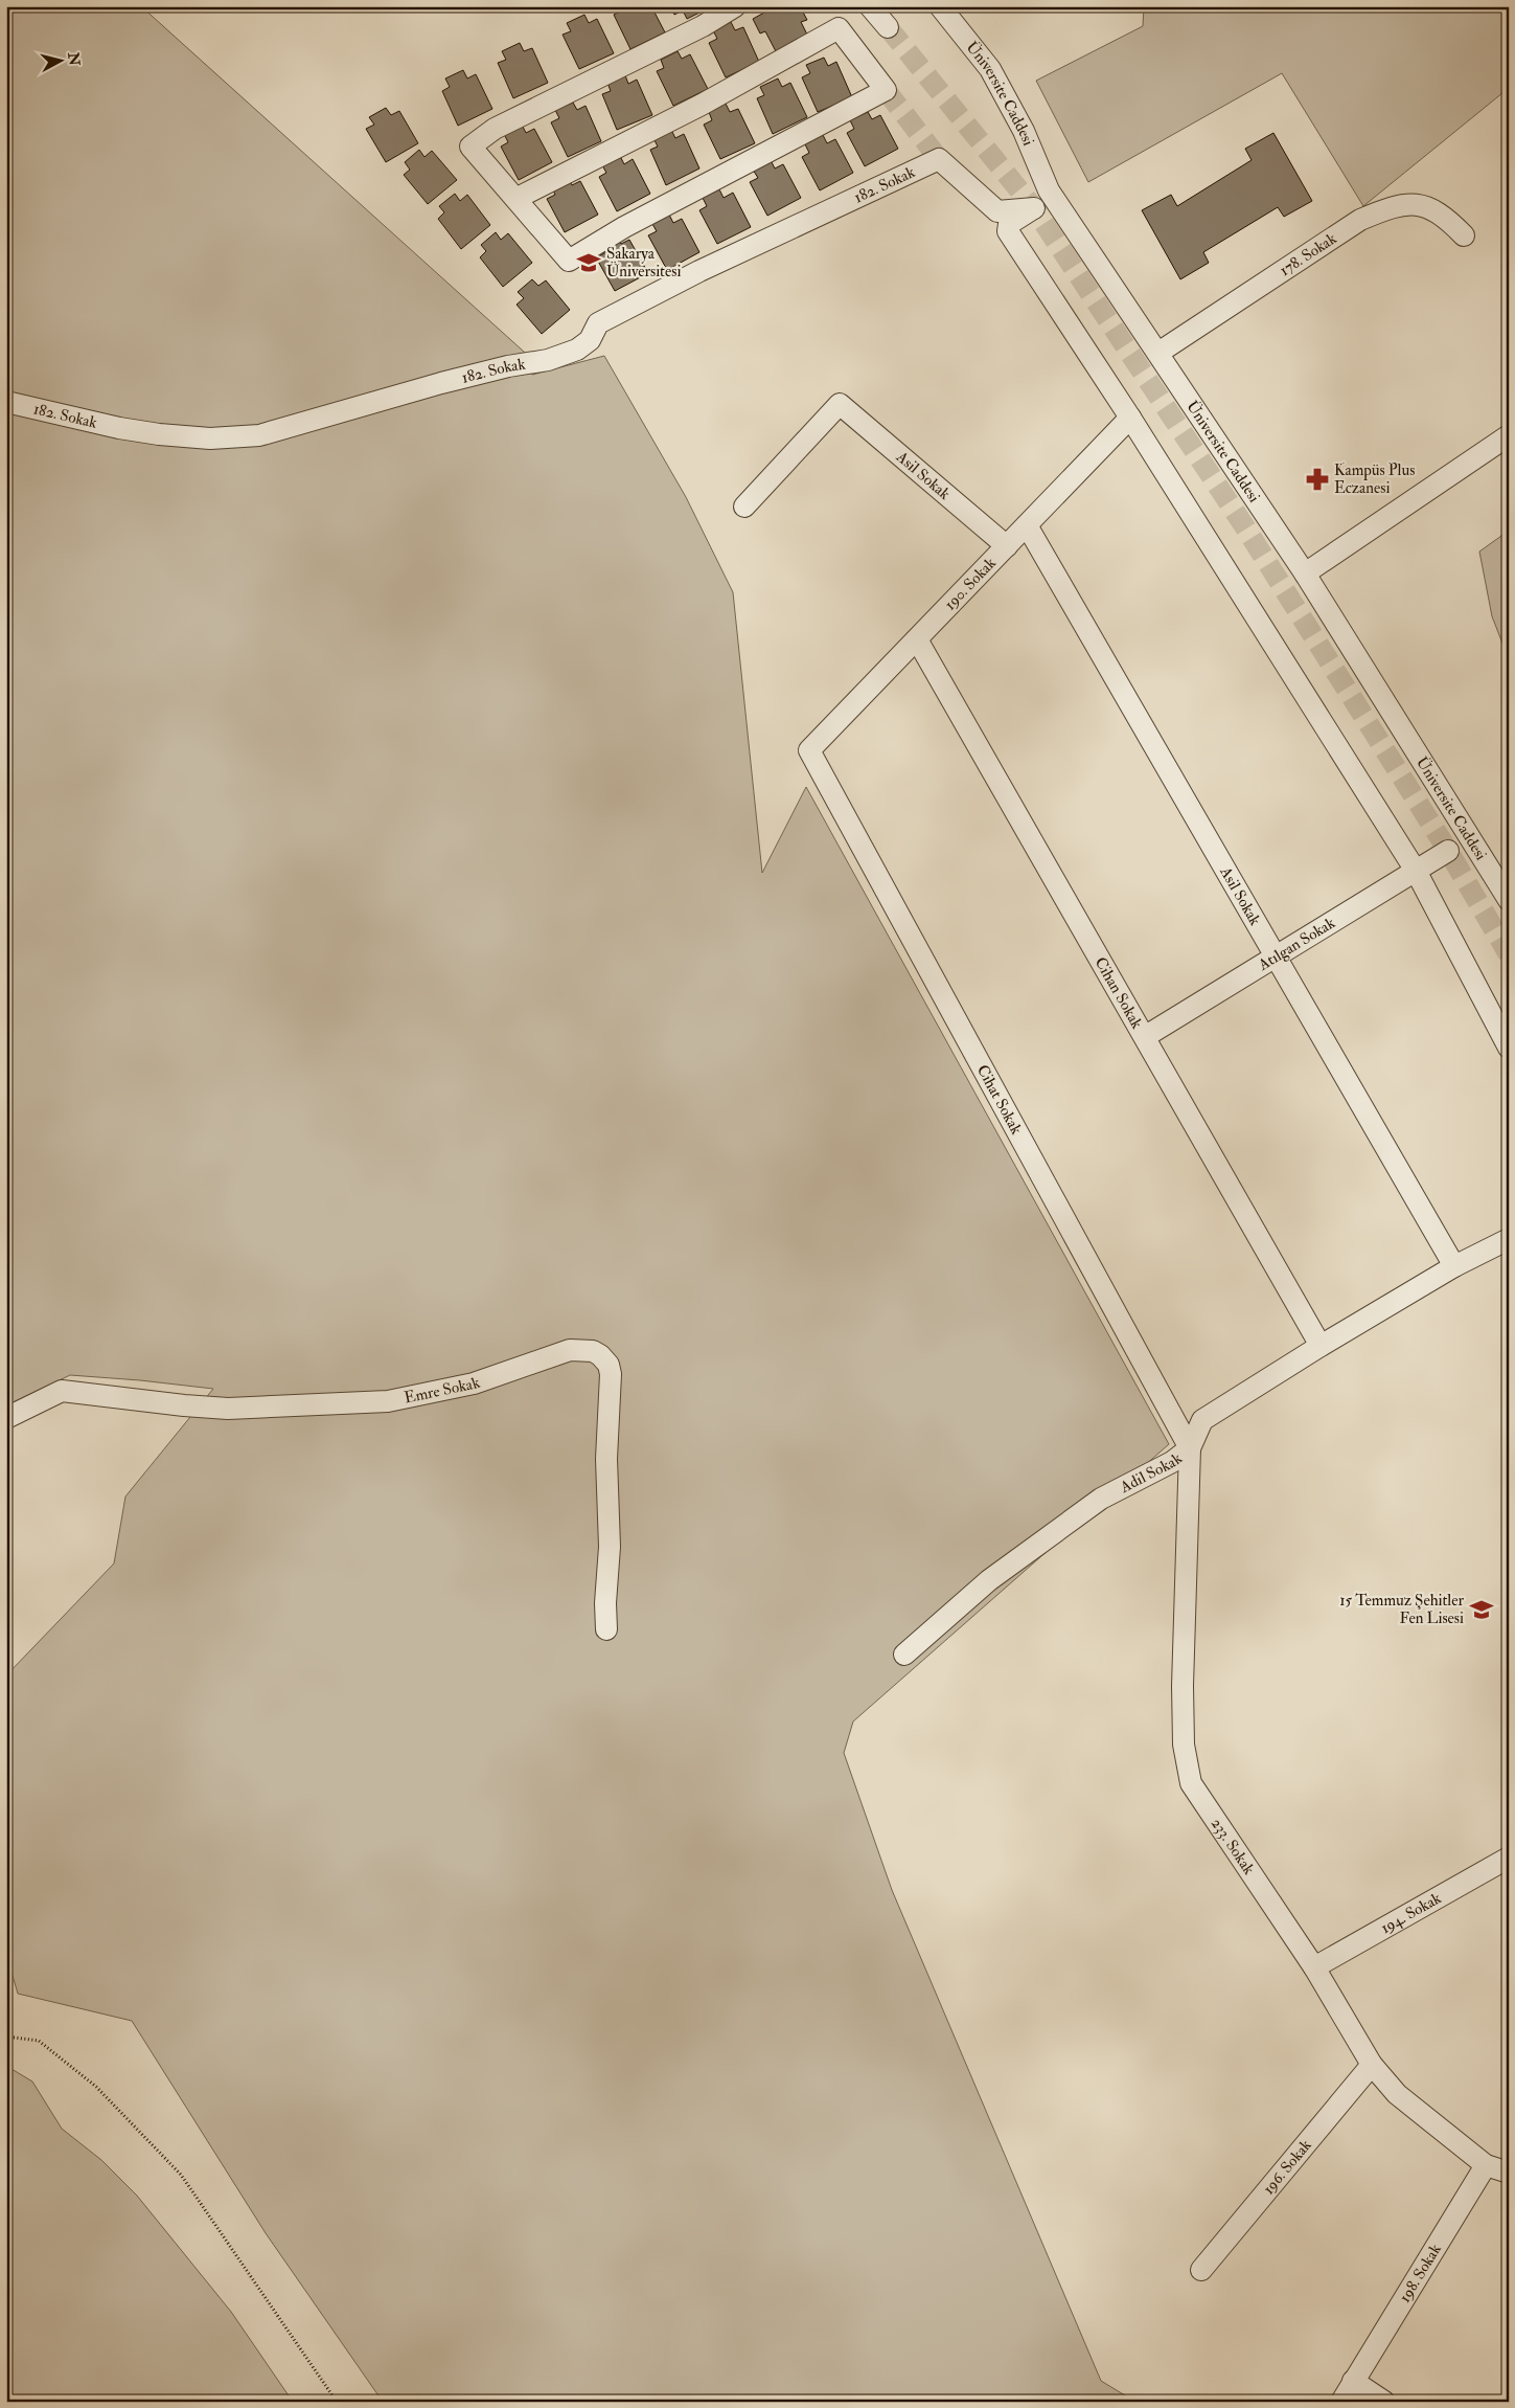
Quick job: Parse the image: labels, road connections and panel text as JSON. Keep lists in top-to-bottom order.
{
  "streets": {
    "street": [
      "Üniversite Caddesi",
      "182. Sokak",
      "178. Sokak",
      "Asil Sokak",
      "190. Sokak",
      "Atılgan Sokak",
      "Cihan Sokak",
      "Cihat Sokak",
      "Emre Sokak",
      "Adil Sokak",
      "233. Sokak",
      "194. Sokak",
      "196. Sokak",
      "198. Sokak"
    ]
  },
  "crossings": [
    ["Üniversite Caddesi", "178. Sokak"],
    ["182. Sokak", "190. Sokak"],
    ["Asil Sokak", "190. Sokak"],
    ["Asil Sokak", "Atılgan Sokak"],
    ["Asil Sokak", "Adil Sokak"],
    ["190. Sokak", "Cihan Sokak"],
    ["190. Sokak", "Cihat Sokak"],
    ["Atılgan Sokak", "Cihan Sokak"],
    ["Cihan Sokak", "Adil Sokak"],
    ["Cihat Sokak", "Adil Sokak"],
    ["Cihat Sokak", "233. Sokak"],
    ["Adil Sokak", "233. Sokak"],
    ["233. Sokak", "194. Sokak"],
    ["233. Sokak", "196. Sokak"],
    ["233. Sokak", "198. Sokak"]
  ],
  "places": {
    "school or university": ["Sakarya Üniversitesi", "15 Temmuz Şehitler Fen Lisesi"],
    "pharmacy": ["Kampüs Plus Eczanesi"]
  },
  "north": "right"
}
